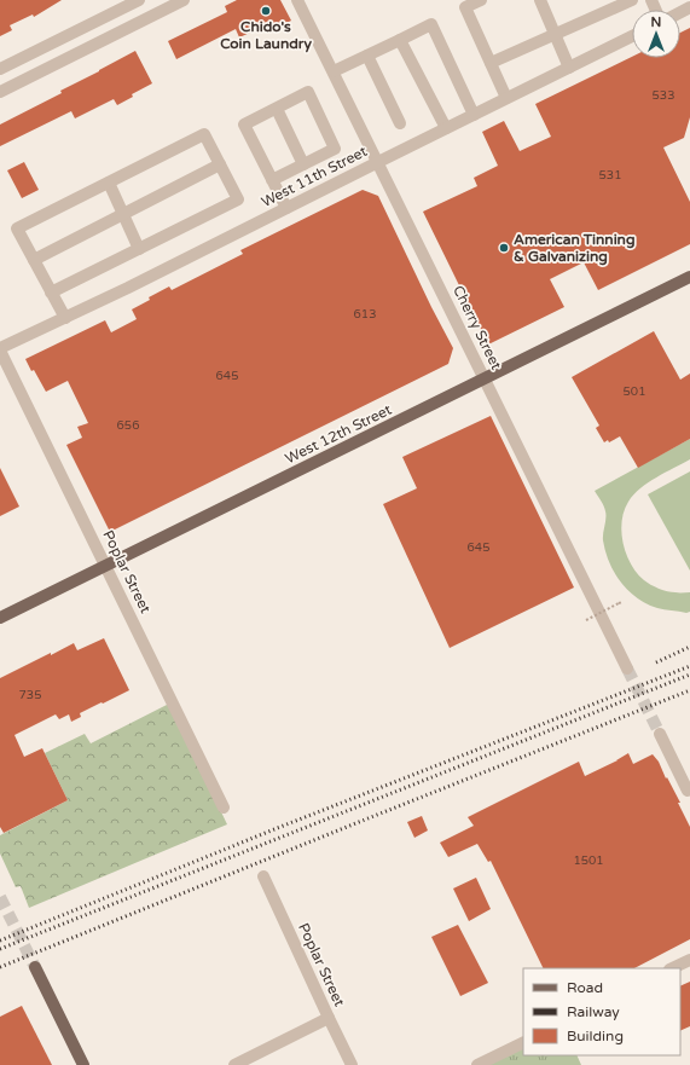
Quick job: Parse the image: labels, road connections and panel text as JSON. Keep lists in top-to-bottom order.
{
  "streets": {
    "main road": ["West 12th Street"],
    "street": ["West 11th Street", "Cherry Street", "Poplar Street"]
  },
  "crossings": [
    ["West 11th Street", "Cherry Street"],
    ["West 11th Street", "Poplar Street"],
    ["Cherry Street", "West 12th Street"],
    ["West 12th Street", "Poplar Street"]
  ],
  "places": ["Chido's Coin Laundry", "American Tinning & Galvanizing"],
  "house_numbers": [
    "533",
    "531",
    "613",
    "645",
    "501",
    "656",
    "645",
    "735",
    "1501"
  ],
  "legend": ["Road", "Railway", "Building"],
  "north": "top"
}
